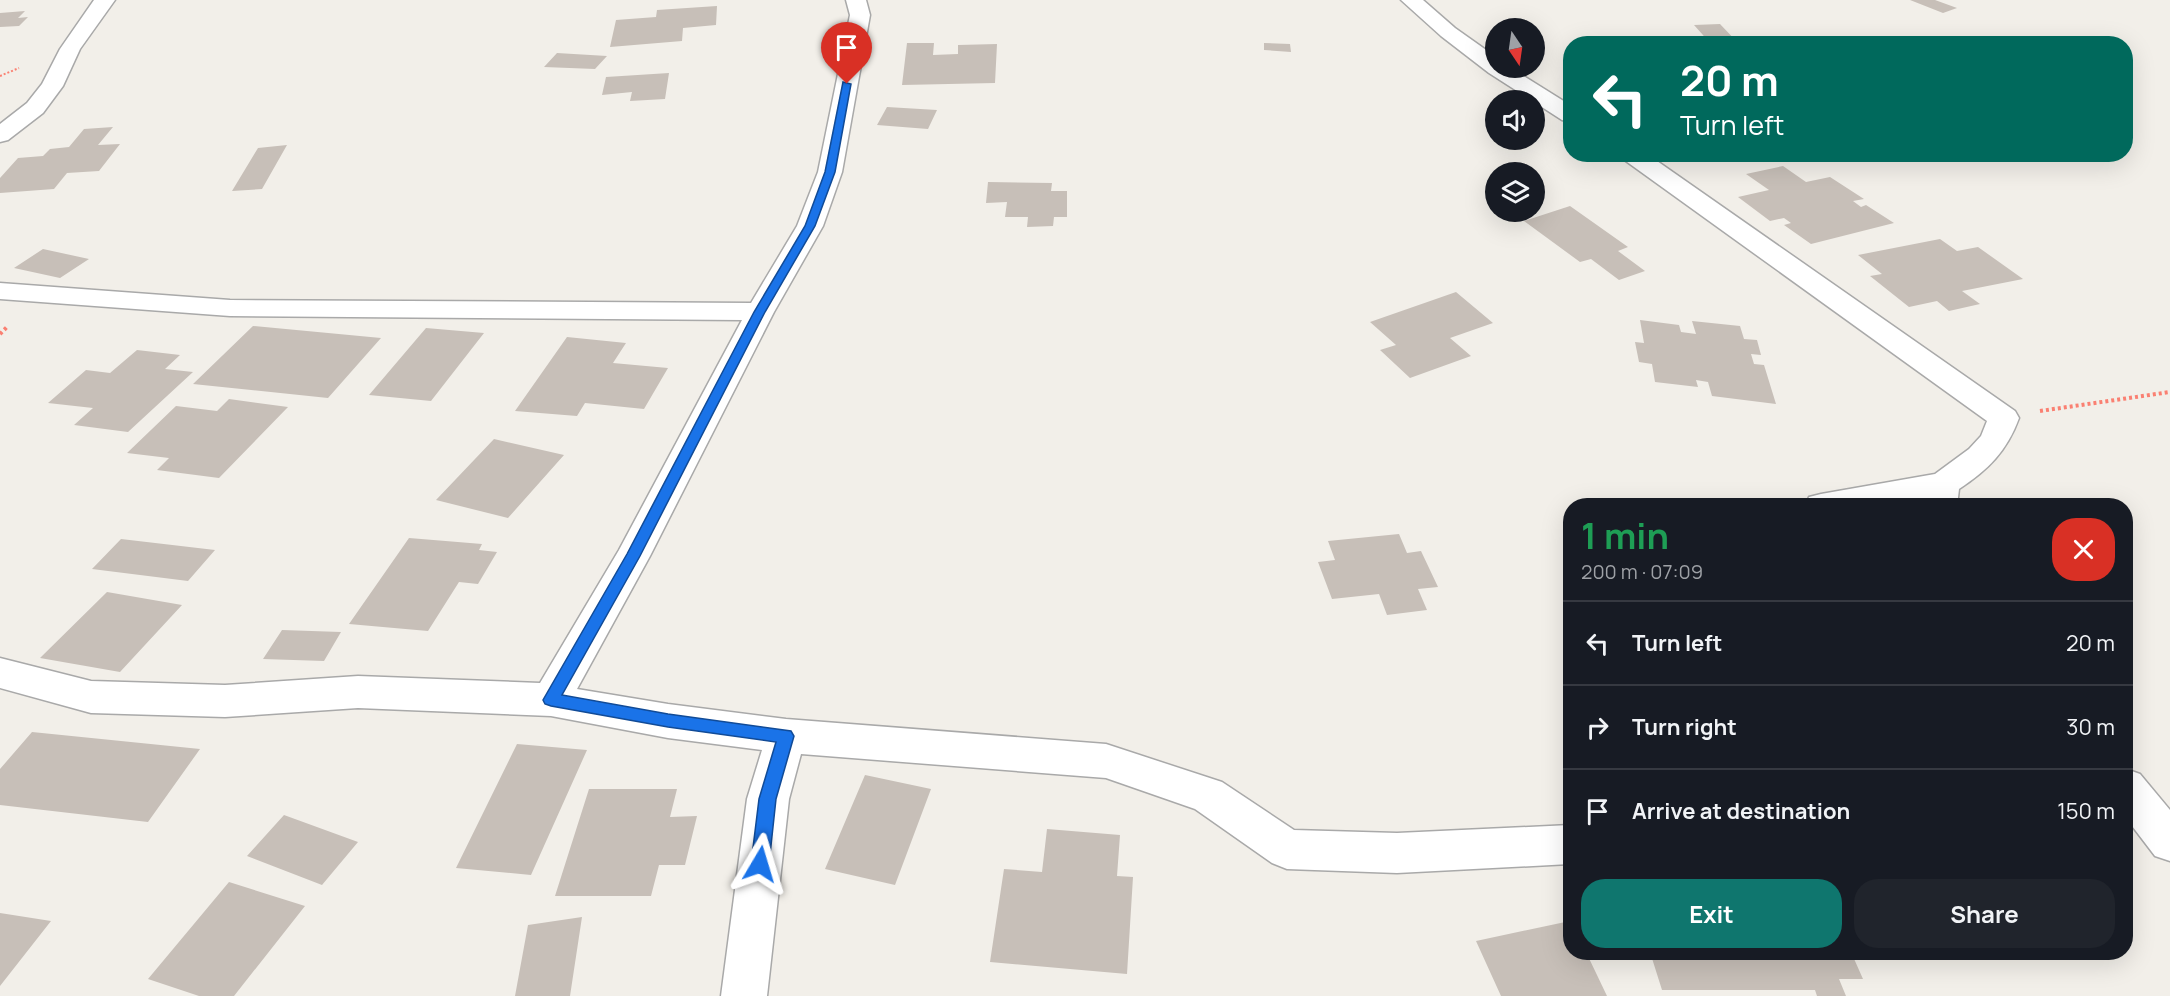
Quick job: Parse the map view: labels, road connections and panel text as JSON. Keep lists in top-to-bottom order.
{
  "north": "bottom",
  "page": {
    "turn": ["20 m", "Turn left"],
    "heading": ["1 min", "200 m · 07:09"],
    "list": [
      {
        "name": "Turn left",
        "value": "20 m"
      },
      {
        "name": "Turn right",
        "value": "30 m"
      },
      {
        "name": "Arrive at destination",
        "value": "150 m"
      }
    ],
    "buttons": ["Exit", "Share"]
  }
}
